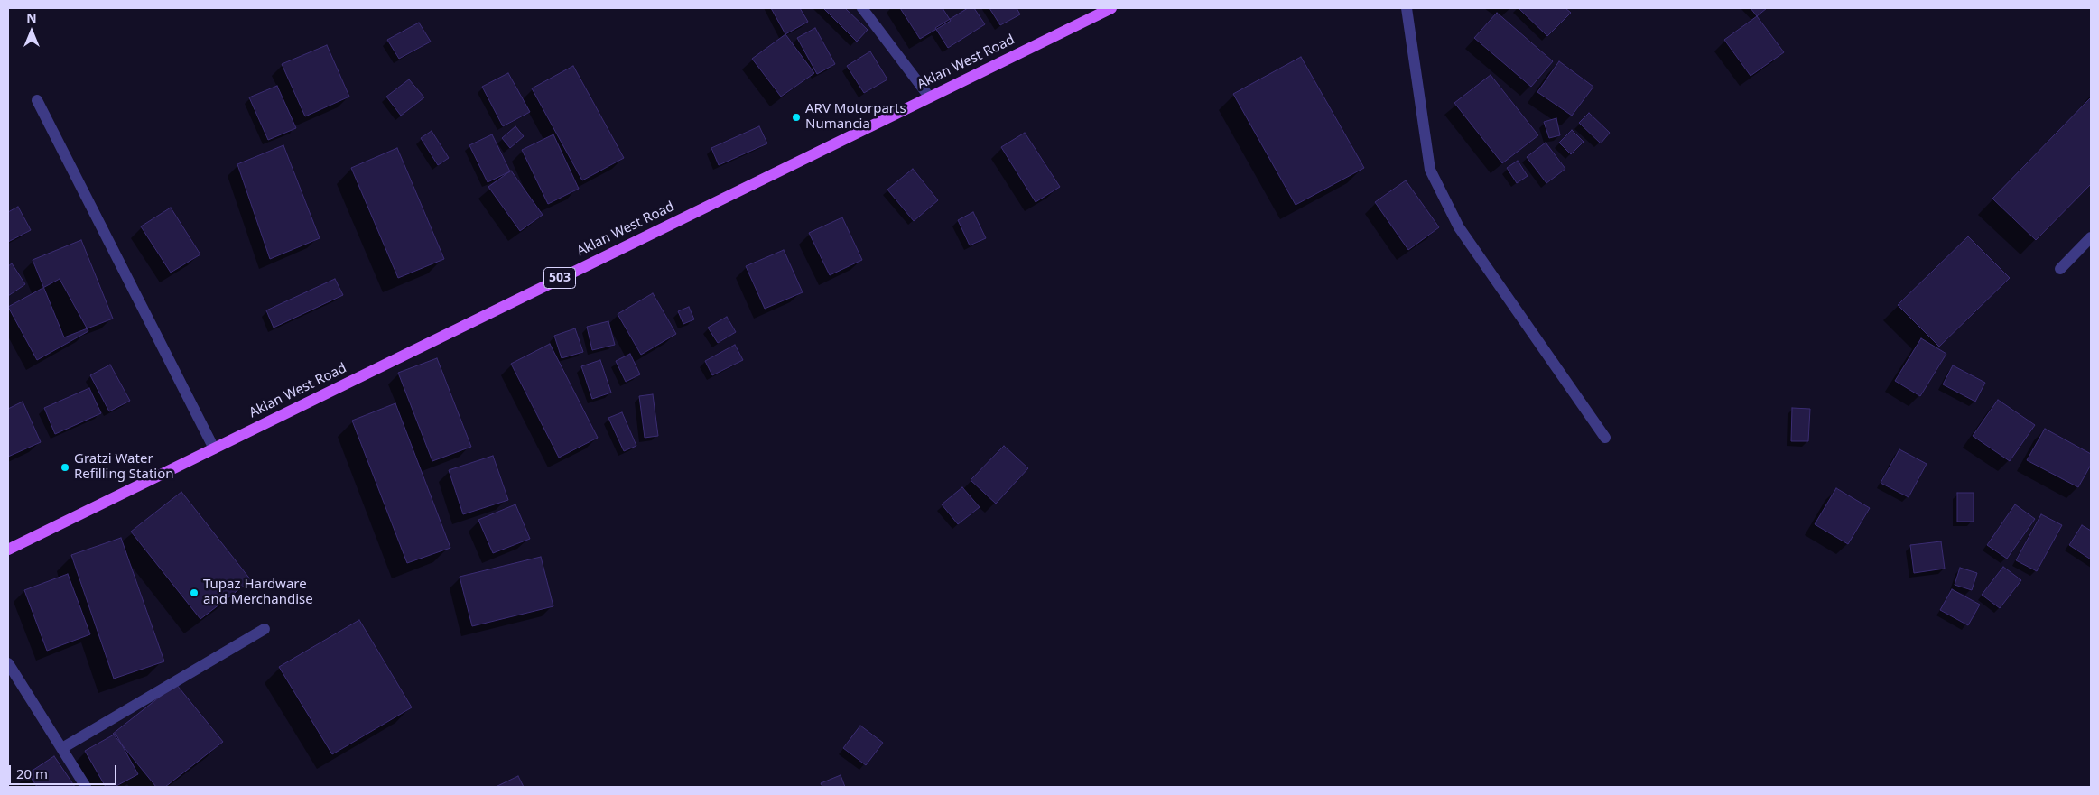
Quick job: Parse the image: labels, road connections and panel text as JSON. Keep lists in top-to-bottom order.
{
  "streets": {
    "main road": ["Aklan West Road", "503"]
  },
  "places": ["ARV Motorparts Numancia", "Gratzi Water Refilling Station", "Tupaz Hardware and Merchandise"],
  "scale_bar": "20 m",
  "north": "top"
}
